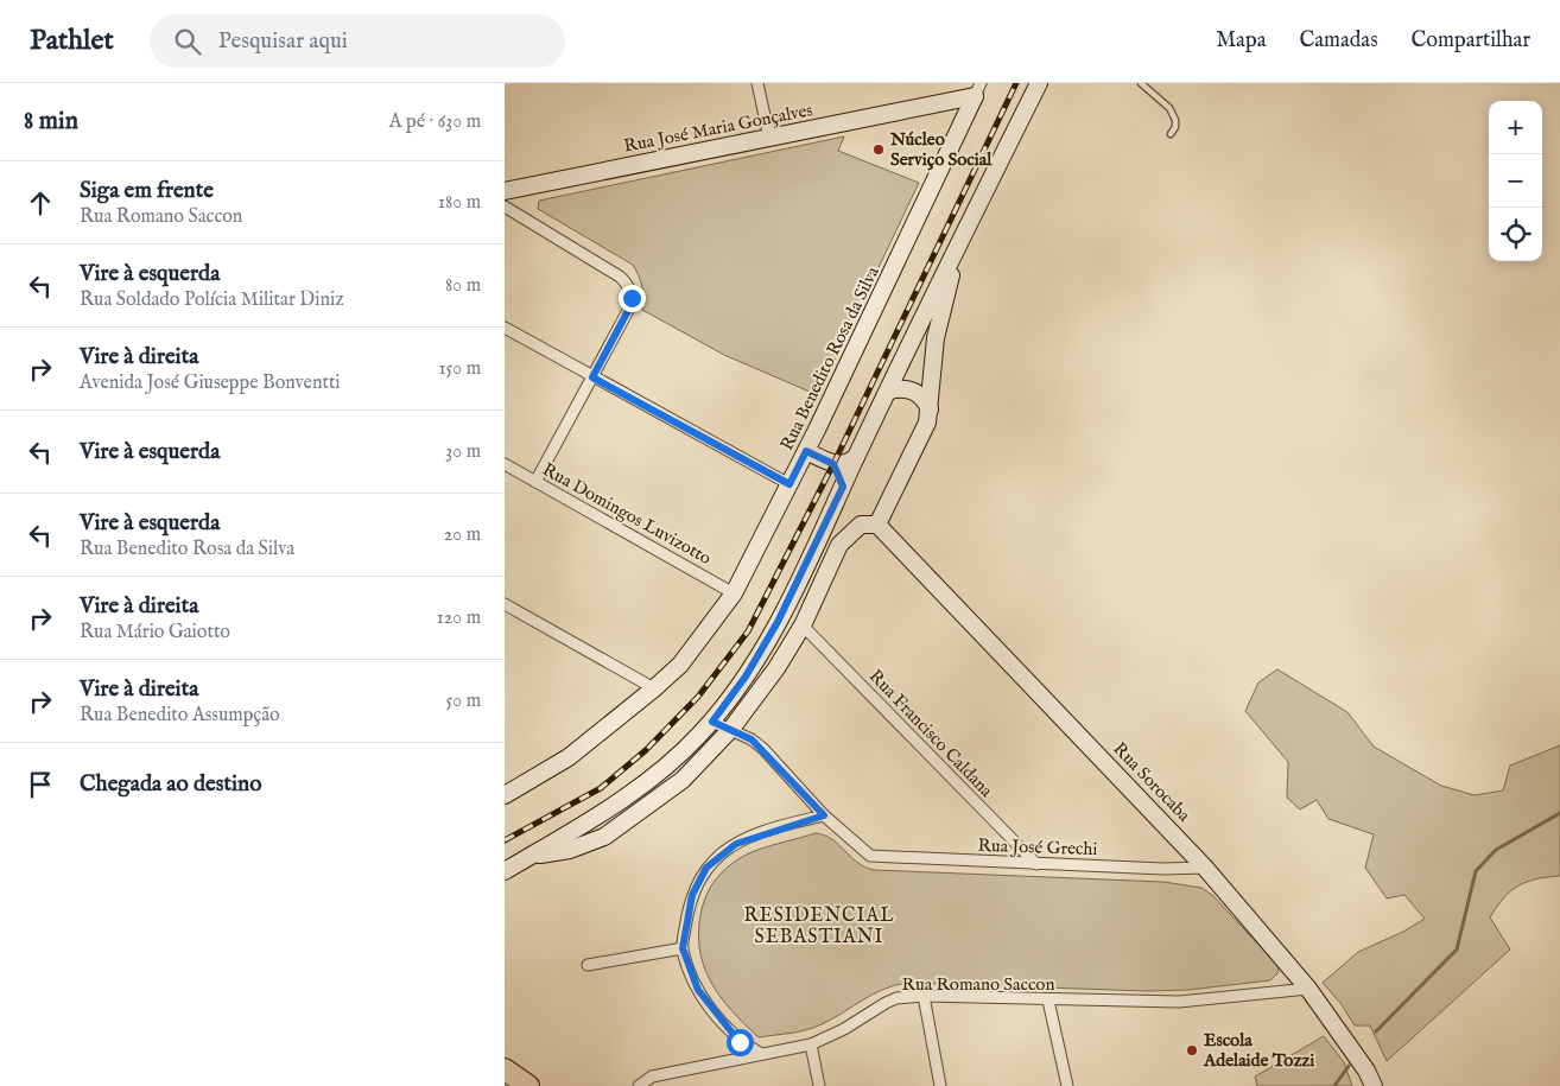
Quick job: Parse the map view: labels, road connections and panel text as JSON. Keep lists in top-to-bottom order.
{
  "streets": {
    "street": [
      "Rua José Maria Gonçalves",
      "Rua Benedito Rosa da Silva",
      "Rua Domingos Luvizotto",
      "Rua Francisco Caldana",
      "Rua Sorocaba",
      "Rua José Grechi",
      "Rua Romano Saccon"
    ]
  },
  "crossings": [
    ["Rua José Maria Gonçalves", "Rua Benedito Rosa da Silva"],
    ["Rua Benedito Rosa da Silva", "Rua Domingos Luvizotto"],
    ["Rua Francisco Caldana", "Rua José Grechi"],
    ["Rua Sorocaba", "Rua José Grechi"],
    ["Rua Sorocaba", "Rua Romano Saccon"]
  ],
  "districts": ["RESIDENCIAL SEBASTIANI"],
  "places": ["Núcleo Serviço Social", "Escola Adelaide Tozzi"],
  "page": {
    "header": "Pathlet",
    "search": "Pesquisar aqui",
    "nav": ["Mapa", "Camadas", "Compartilhar"],
    "heading": ["8 min", "A pé · 630 m"],
    "map_buttons": ["+", "−"],
    "list": [
      ["Siga em frente", "Rua Romano Saccon", "180 m"],
      ["Vire à esquerda", "Rua Soldado Polícia Militar Diniz", "80 m"],
      ["Vire à direita", "Avenida José Giuseppe Bonventti", "150 m"],
      ["Vire à esquerda", "30 m"],
      ["Vire à esquerda", "Rua Benedito Rosa da Silva", "20 m"],
      ["Vire à direita", "Rua Mário Gaiotto", "120 m"],
      ["Vire à direita", "Rua Benedito Assumpção", "50 m"],
      "Chegada ao destino"
    ]
  }
}
